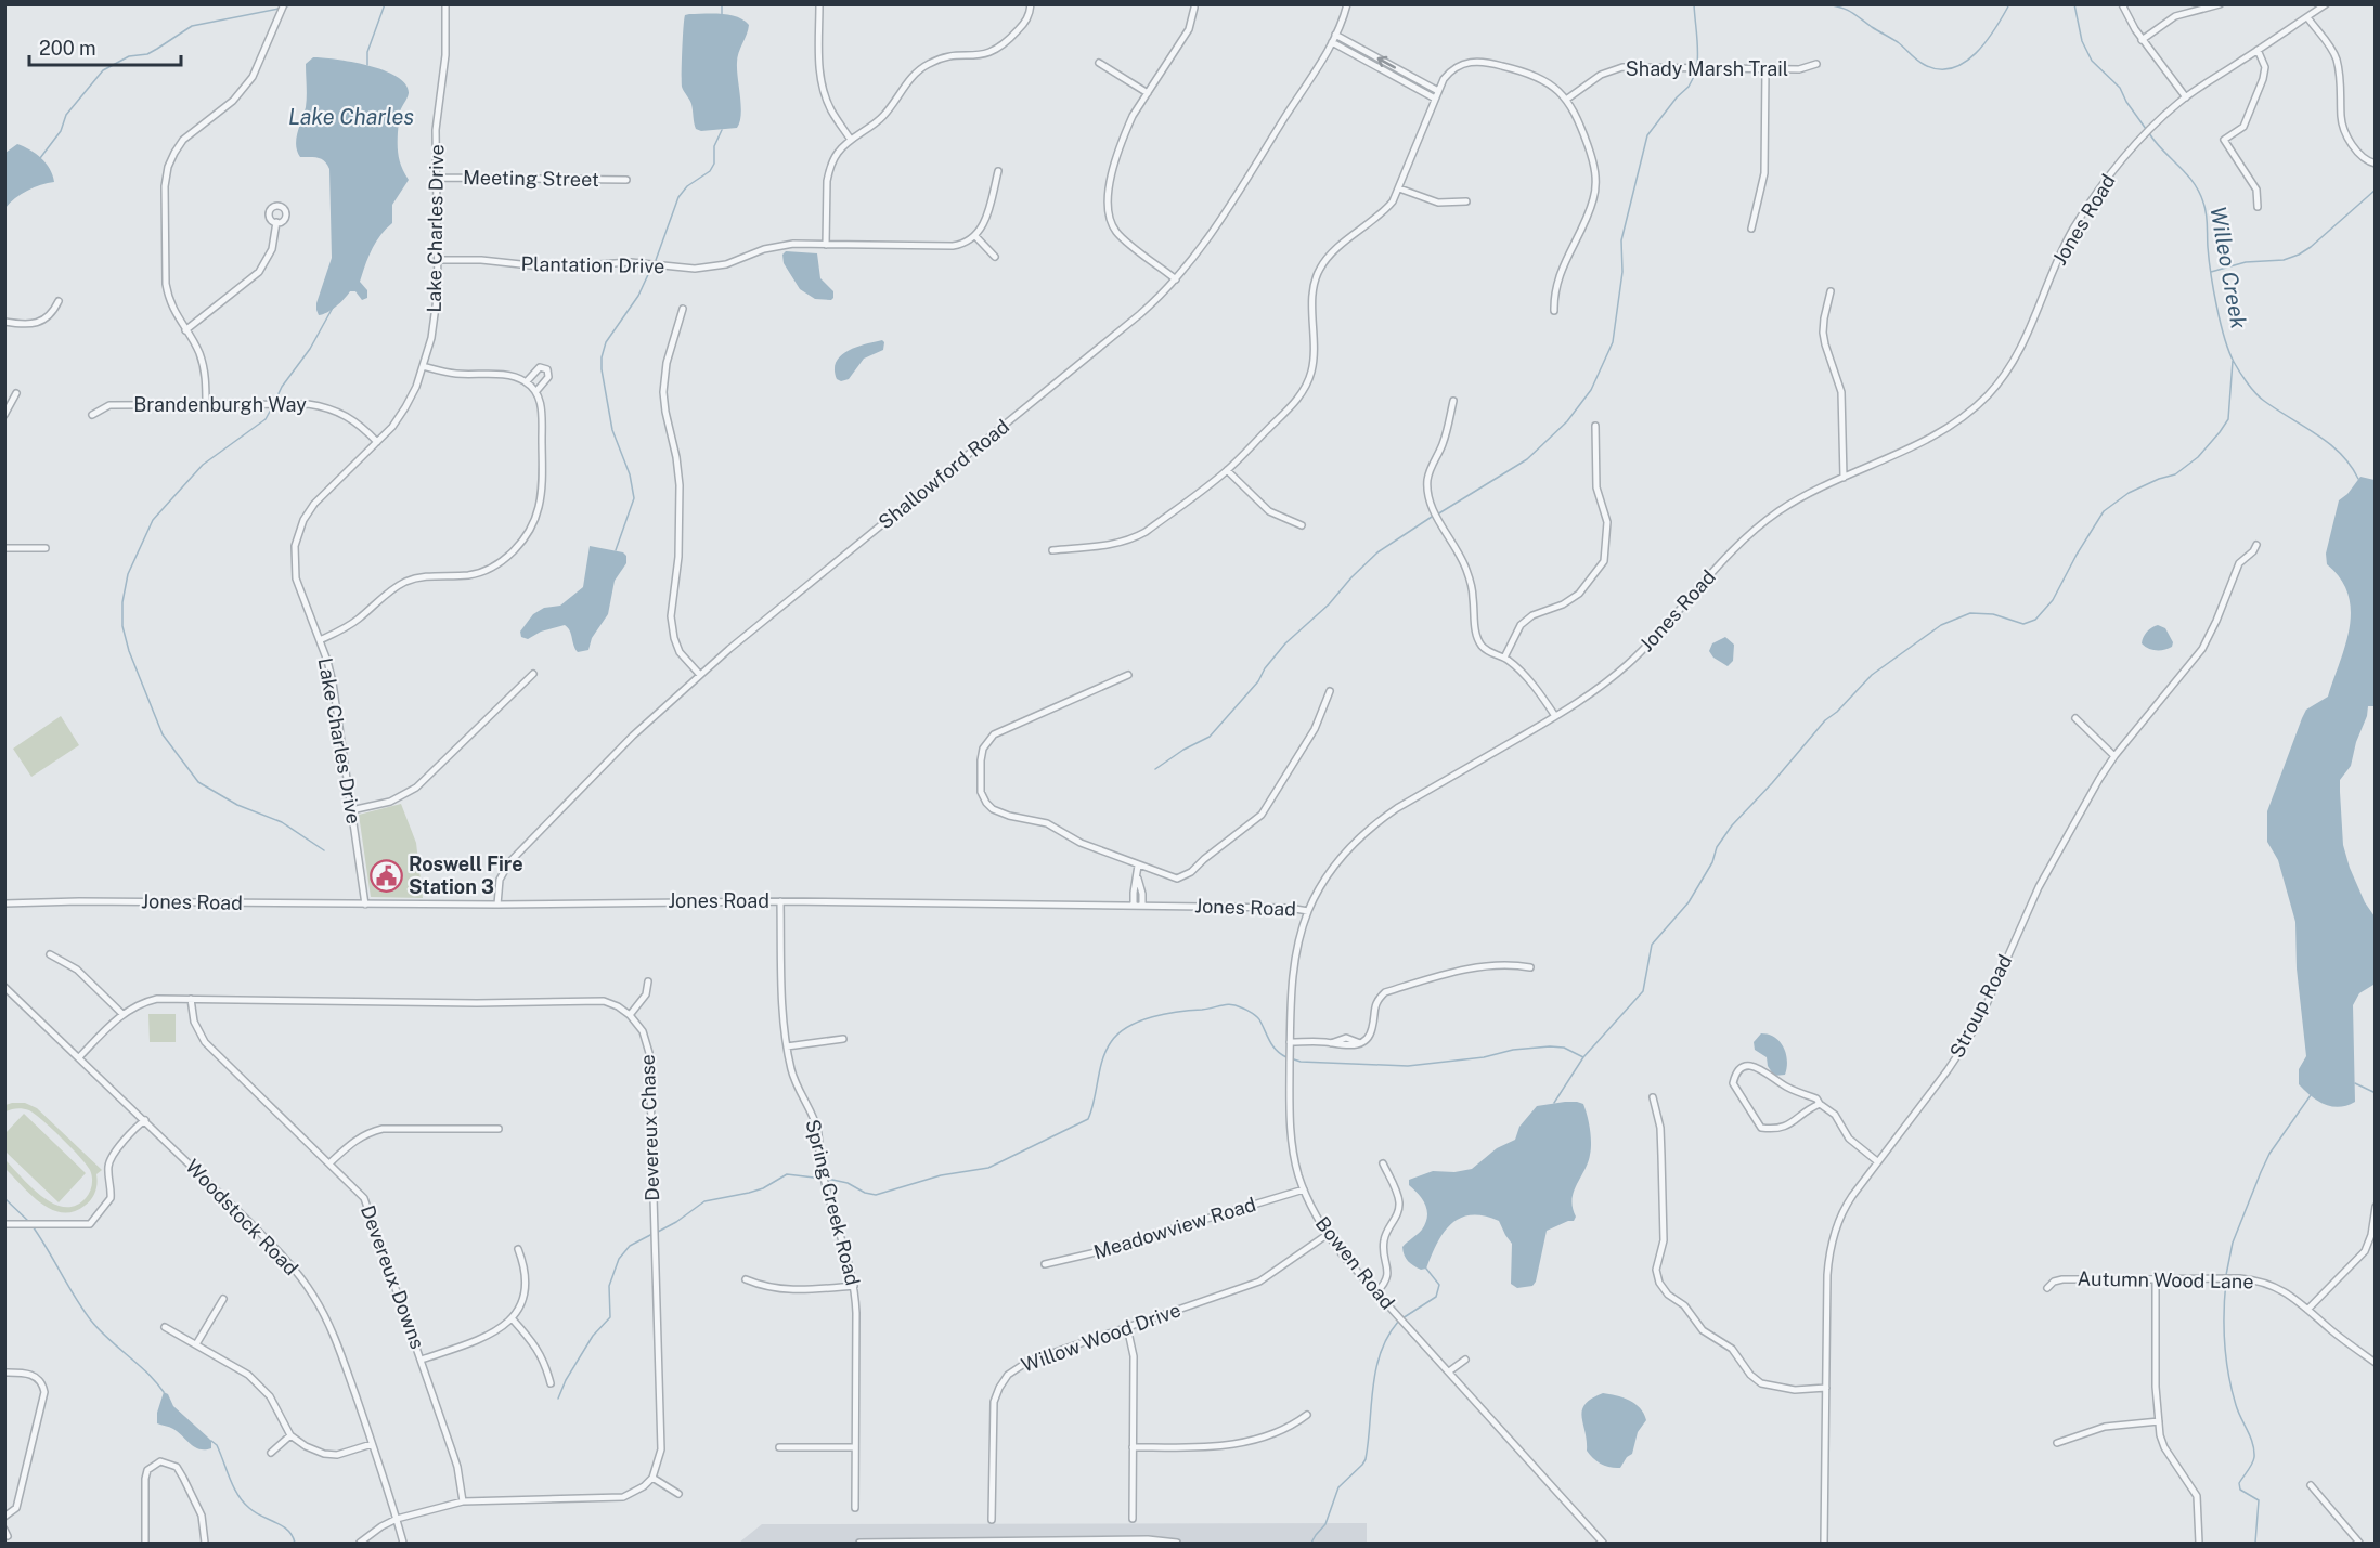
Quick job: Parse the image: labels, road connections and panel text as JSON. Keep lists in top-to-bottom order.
{
  "streets": {
    "street": [
      "Shady Marsh Trail",
      "Meeting Street",
      "Jones Road",
      "Lake Charles Drive",
      "Plantation Drive",
      "Brandenburgh Way",
      "Shallowford Road",
      "Stroup Road",
      "Devereux Chase",
      "Spring Creek Road",
      "Woodstock Road",
      "Meadowview Road",
      "Bowen Road",
      "Devereux Downs",
      "Autumn Wood Lane",
      "Willow Wood Drive"
    ]
  },
  "crossings": [
    ["Meeting Street", "Lake Charles Drive"],
    ["Jones Road", "Lake Charles Drive"],
    ["Jones Road", "Shallowford Road"],
    ["Jones Road", "Spring Creek Road"],
    ["Jones Road", "Bowen Road"],
    ["Lake Charles Drive", "Plantation Drive"],
    ["Lake Charles Drive", "Brandenburgh Way"],
    ["Meadowview Road", "Bowen Road"],
    ["Bowen Road", "Willow Wood Drive"]
  ],
  "water": ["Lake Charles", "Willeo Creek"],
  "places": {
    "public building": ["Roswell Fire Station 3"]
  },
  "scale_bar": "200 m"
}
